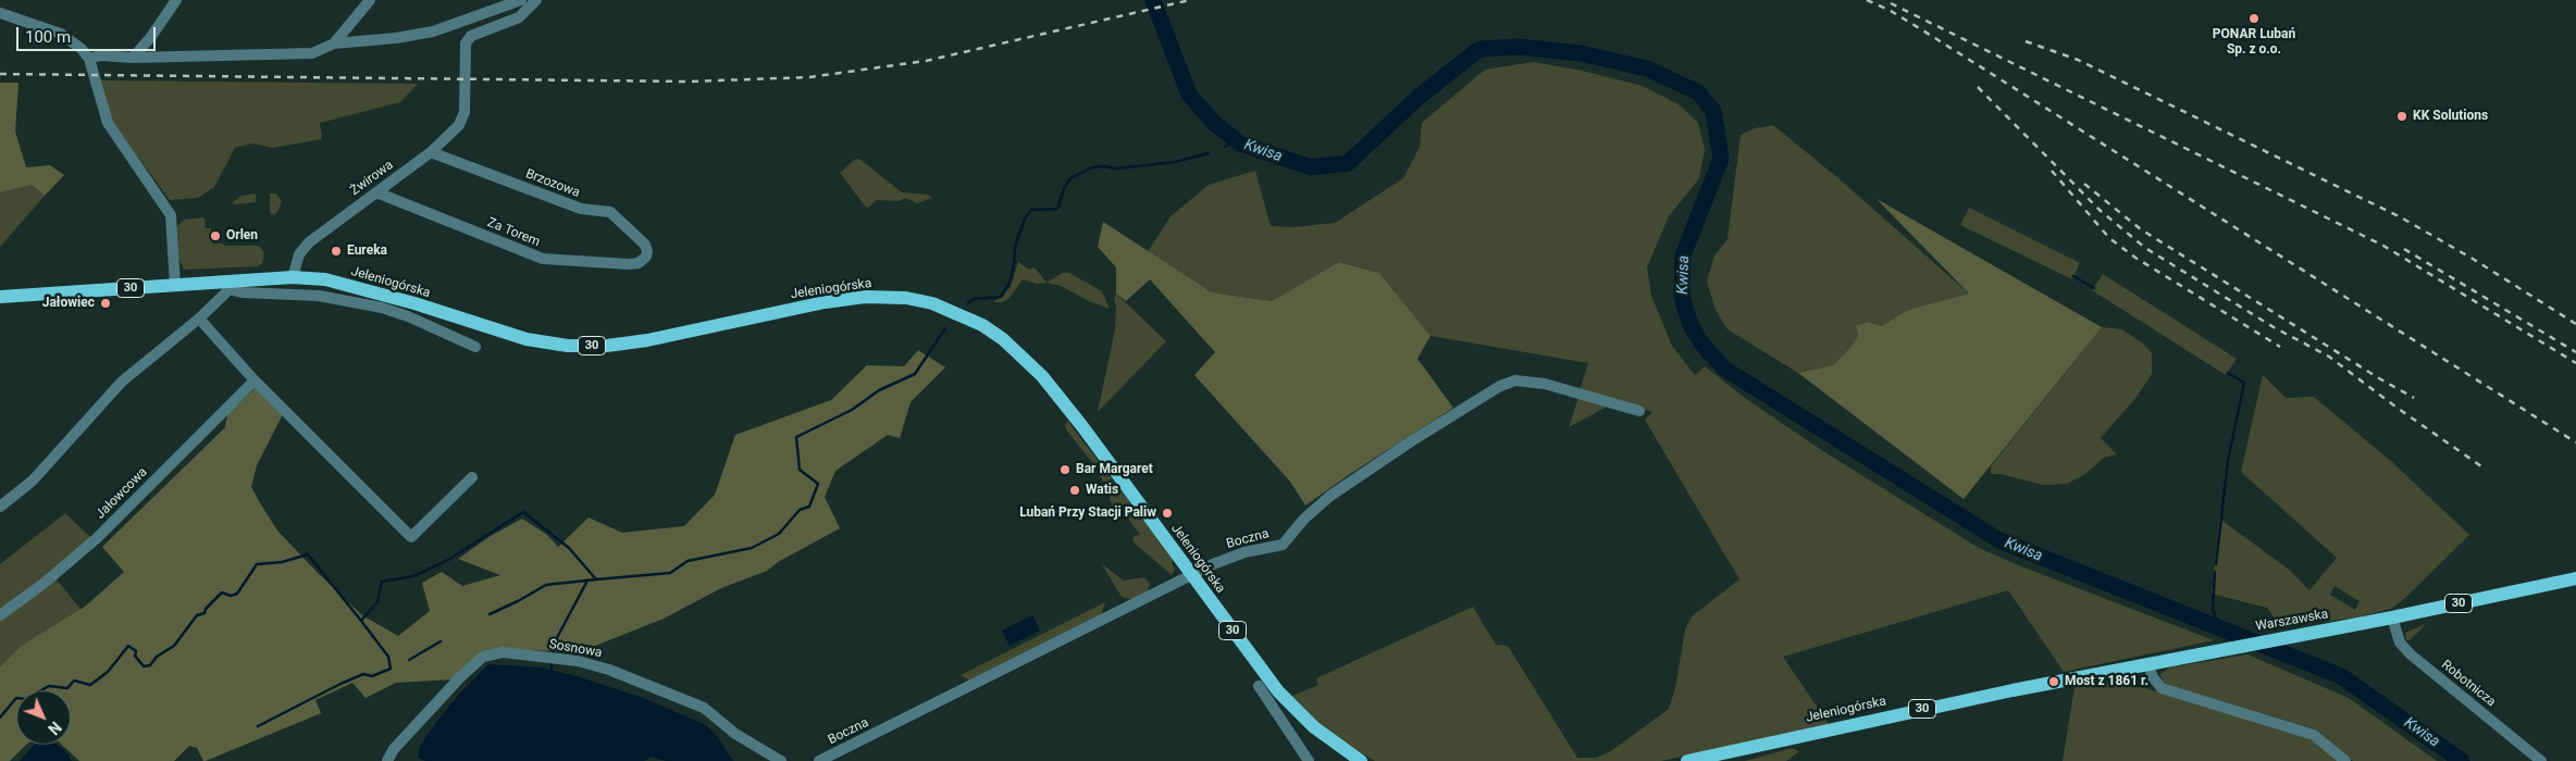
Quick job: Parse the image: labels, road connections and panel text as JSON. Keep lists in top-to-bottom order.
{
  "streets": {
    "main road": ["Jeleniogórska", "30", "Warszawska"],
    "street": [
      "Żwirowa",
      "Brzozowa",
      "Za Torem",
      "Jałowcowa",
      "Boczna",
      "Sosnowa",
      "Robotnicza"
    ]
  },
  "crossings": [
    ["Żwirowa", "Brzozowa"],
    ["Żwirowa", "Za Torem"],
    ["Żwirowa", "Jeleniogórska"],
    ["Brzozowa", "Za Torem"],
    ["Jeleniogórska", "30"],
    ["Jeleniogórska", "Boczna"],
    ["Jeleniogórska", "Warszawska"],
    ["Warszawska", "Robotnicza"]
  ],
  "water": ["Kwisa"],
  "places": [
    "PONAR Lubań Sp. z o.o.",
    "KK Solutions",
    "Orlen",
    "Eureka",
    "Jałowiec",
    "Bar Margaret",
    "Watis",
    "Lubań Przy Stacji Paliw",
    "Most z 1861 r."
  ],
  "scale_bar": "100 m",
  "north": "bottom right"
}
